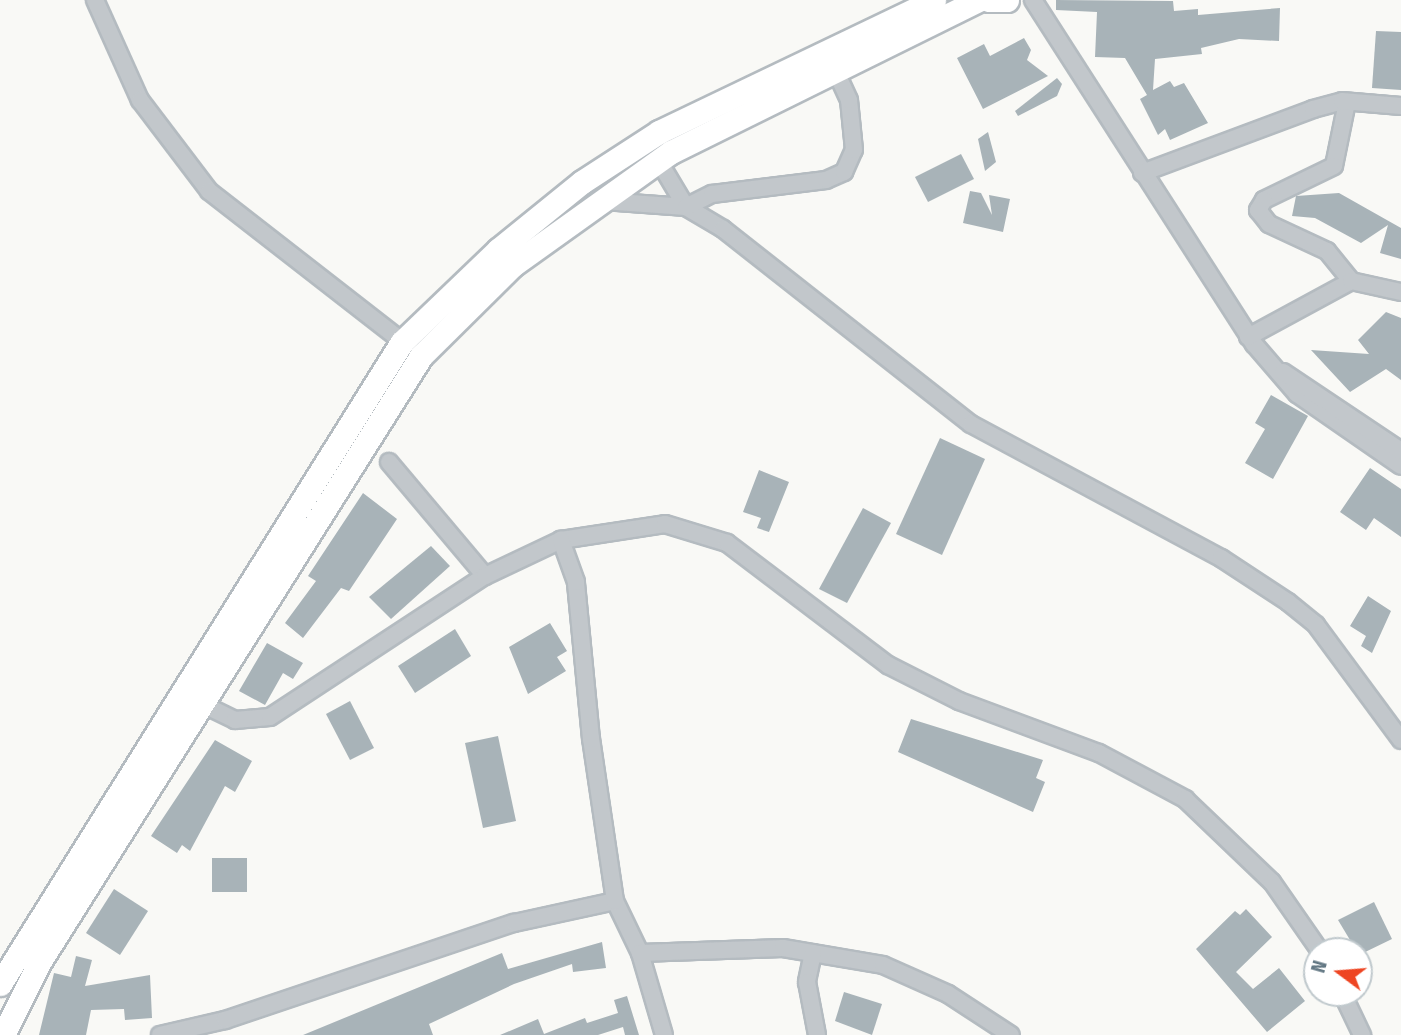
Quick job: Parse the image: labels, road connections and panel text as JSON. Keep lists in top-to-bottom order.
{
  "north": "left"
}
